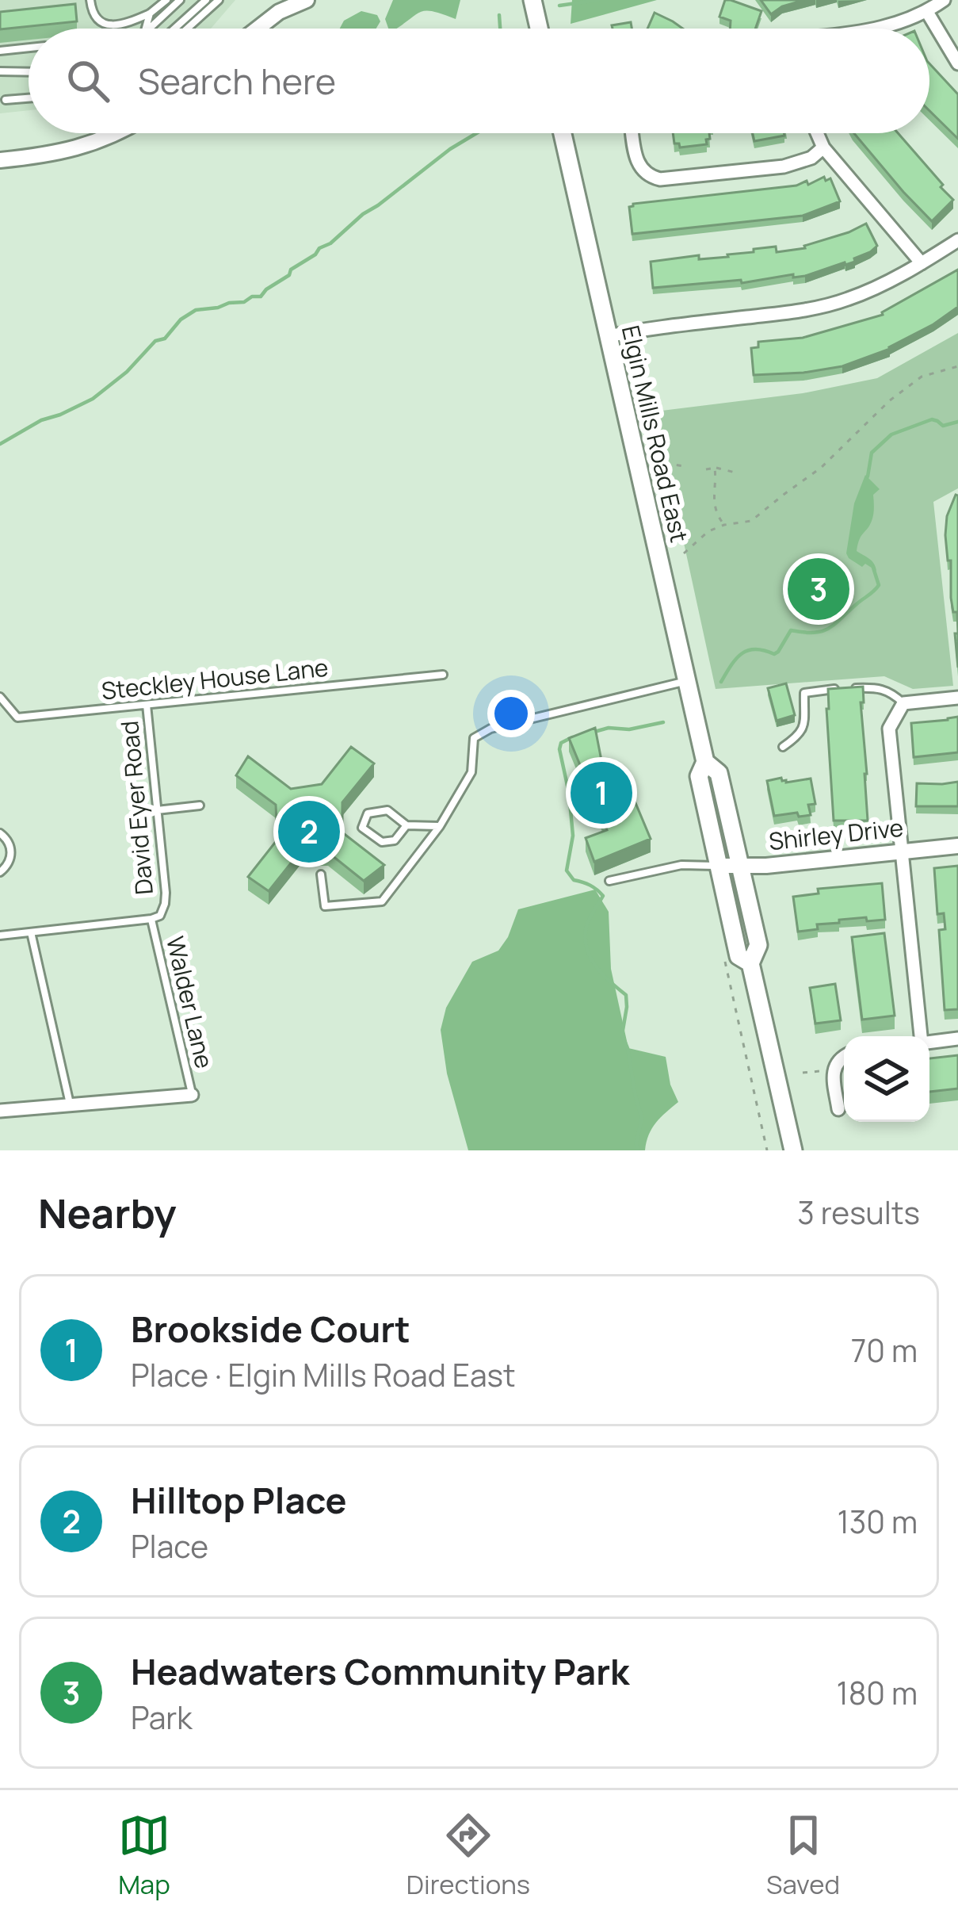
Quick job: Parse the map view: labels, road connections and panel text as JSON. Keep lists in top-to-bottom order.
{
  "streets": {
    "main road": ["Elgin Mills Road East"],
    "street": ["Shirley Drive"],
    "lane": ["Steckley House Lane", "David Eyer Road", "Walder Lane"]
  },
  "crossings": [
    ["Elgin Mills Road East", "Shirley Drive"],
    ["Steckley House Lane", "David Eyer Road"],
    ["David Eyer Road", "Walder Lane"]
  ],
  "page": {
    "search": "Search here",
    "pins": ["3", "1", "2"],
    "heading": ["Nearby", "3 results"],
    "list": [
      {
        "mark": "1",
        "name": "Brookside Court",
        "note": "Place · Elgin Mills Road East",
        "value": "70 m"
      },
      {
        "mark": "2",
        "name": "Hilltop Place",
        "note": "Place",
        "value": "130 m"
      },
      {
        "mark": "3",
        "name": "Headwaters Community Park",
        "note": "Park",
        "value": "180 m"
      }
    ],
    "nav": ["Map", "Directions", "Saved"]
  }
}
